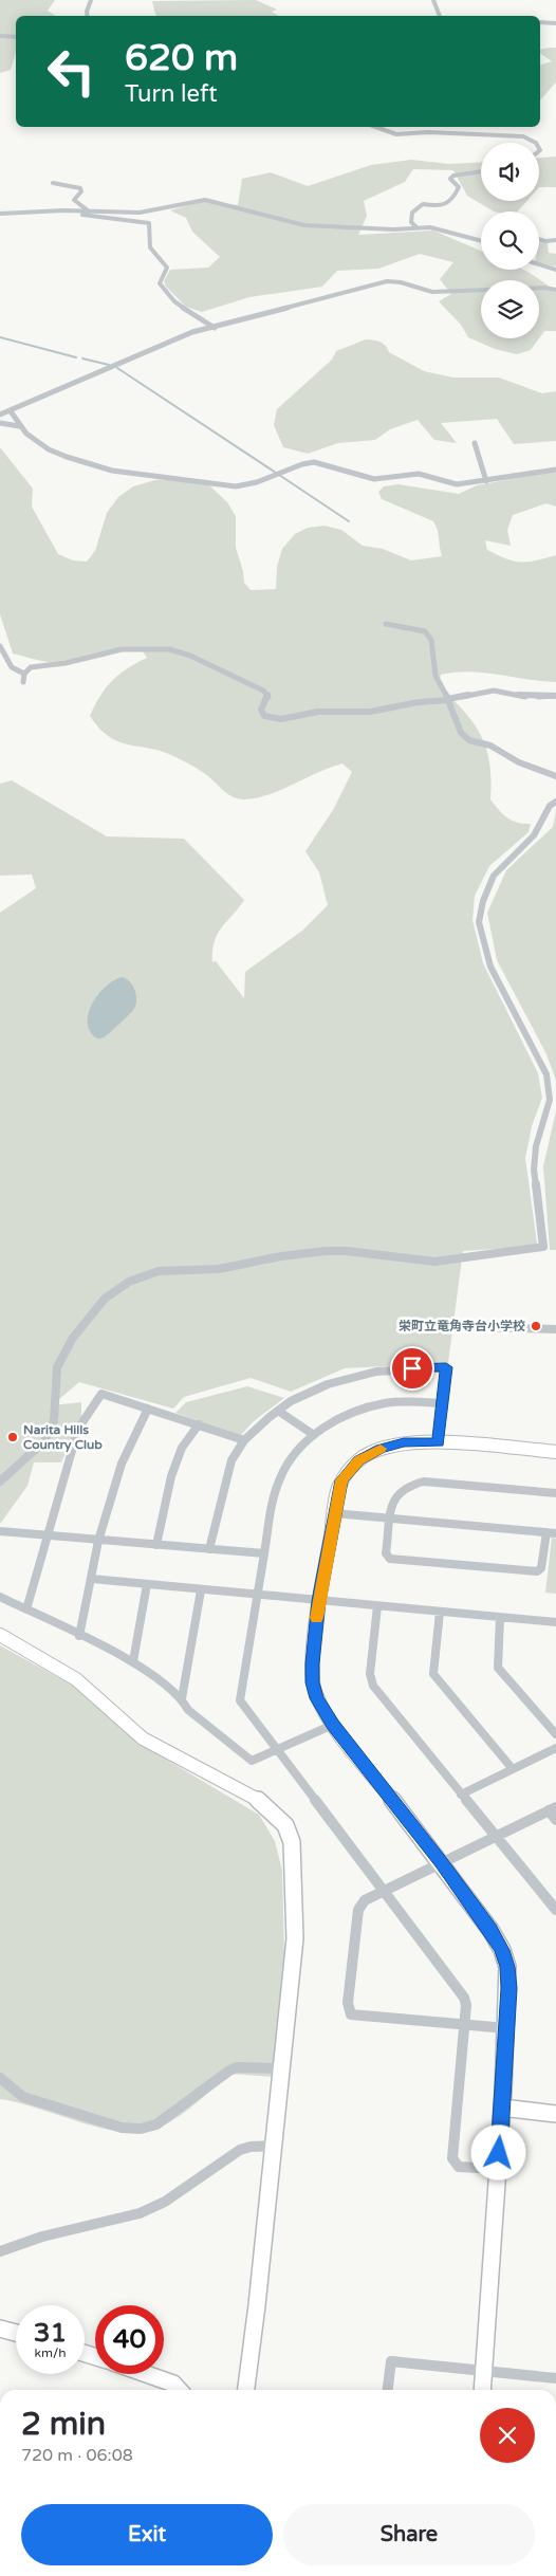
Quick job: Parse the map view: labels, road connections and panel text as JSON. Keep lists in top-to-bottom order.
{
  "places": ["栄町立竜角寺台小学校", "Narita Hills Country Club"],
  "page": {
    "turn": ["620 m", "Turn left"],
    "speed": "31 km/h",
    "limit": "40",
    "heading": ["2 min", "720 m · 06:08"],
    "buttons": ["Exit", "Share"]
  }
}
